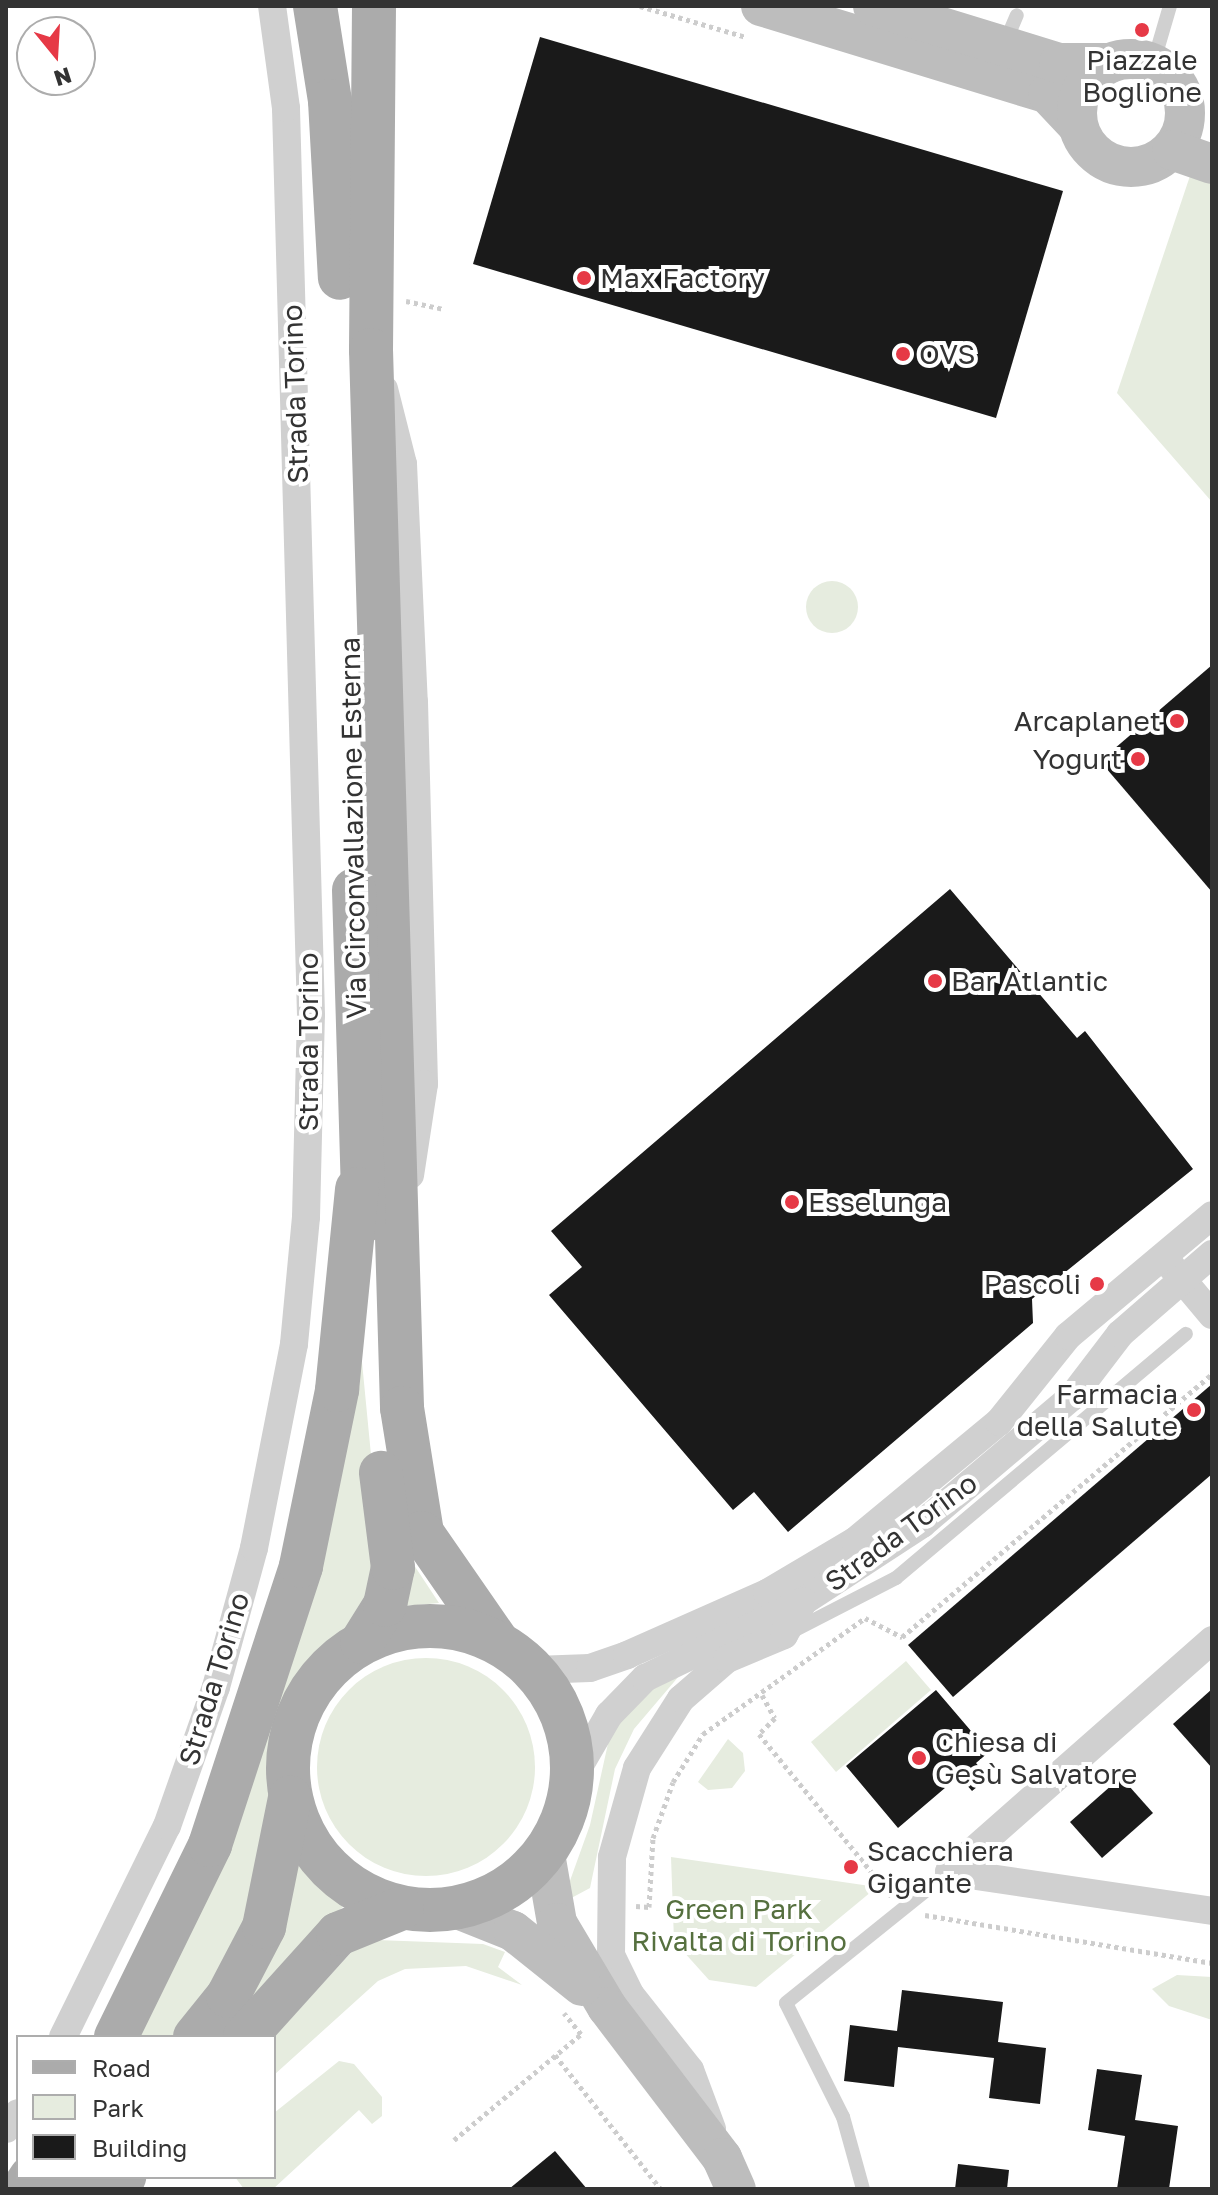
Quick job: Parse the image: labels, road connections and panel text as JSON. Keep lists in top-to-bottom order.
{
  "streets": {
    "main road": ["Via Circonvallazione Esterna"],
    "street": ["Strada Torino"]
  },
  "crossings": [
    ["Strada Torino", "Via Circonvallazione Esterna"]
  ],
  "parks": ["Green Park Rivalta di Torino"],
  "places": [
    "Piazzale Boglione",
    "Max Factory",
    "OVS",
    "Arcaplanet",
    "Yogurt",
    "Bar Atlantic",
    "Esselunga",
    "Pascoli",
    "Farmacia della Salute",
    "Chiesa di Gesù Salvatore",
    "Scacchiera Gigante"
  ],
  "legend": ["Road", "Park", "Building"],
  "north": "bottom"
}
